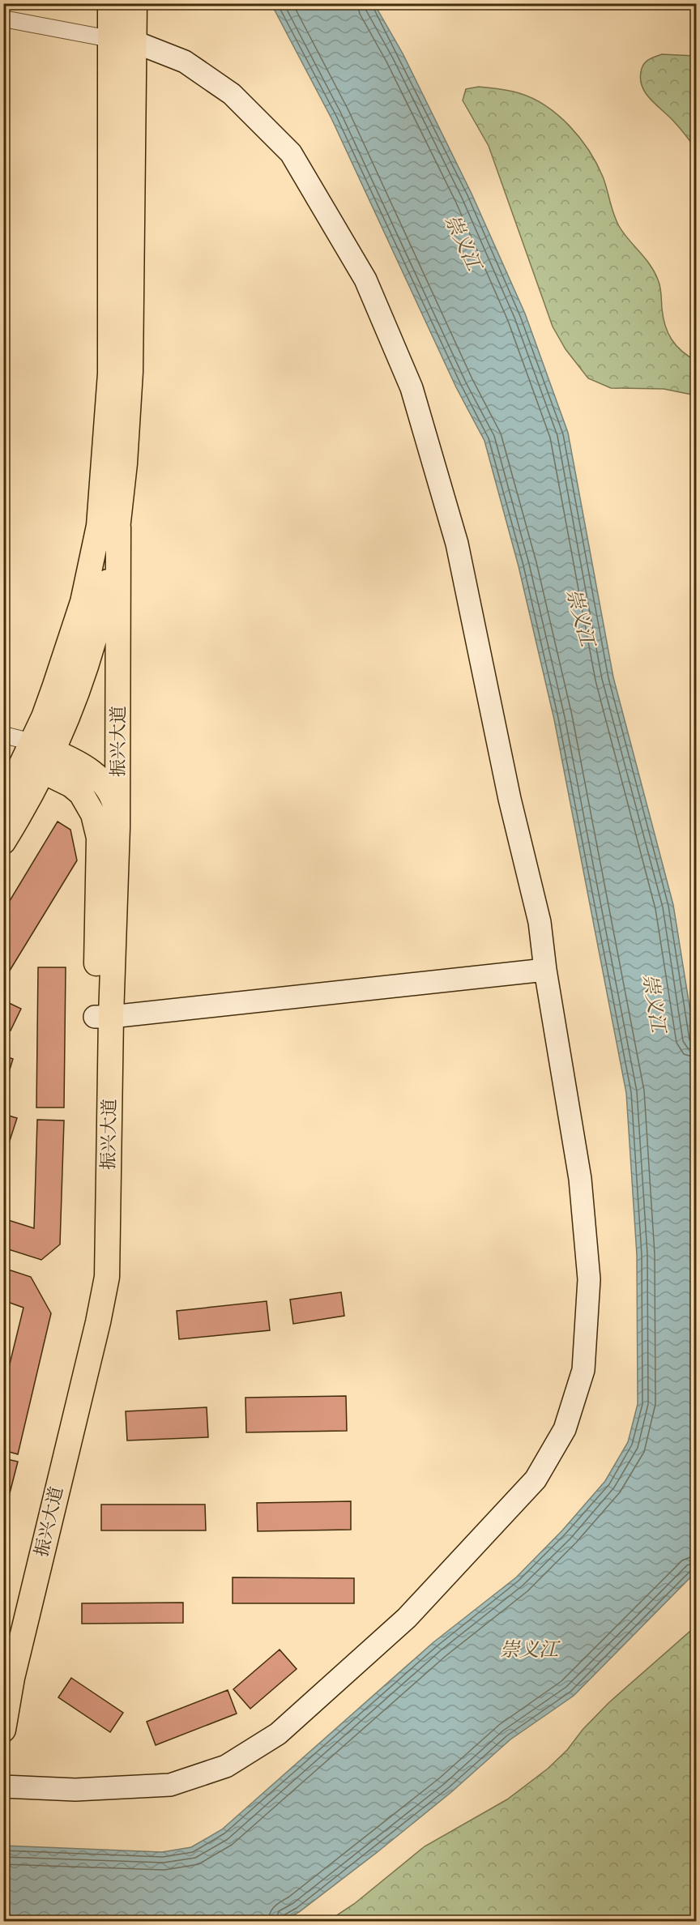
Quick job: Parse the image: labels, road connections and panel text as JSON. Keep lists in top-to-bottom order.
{
  "streets": {
    "main road": ["振兴大道"]
  },
  "water": ["崇义江"]
}
